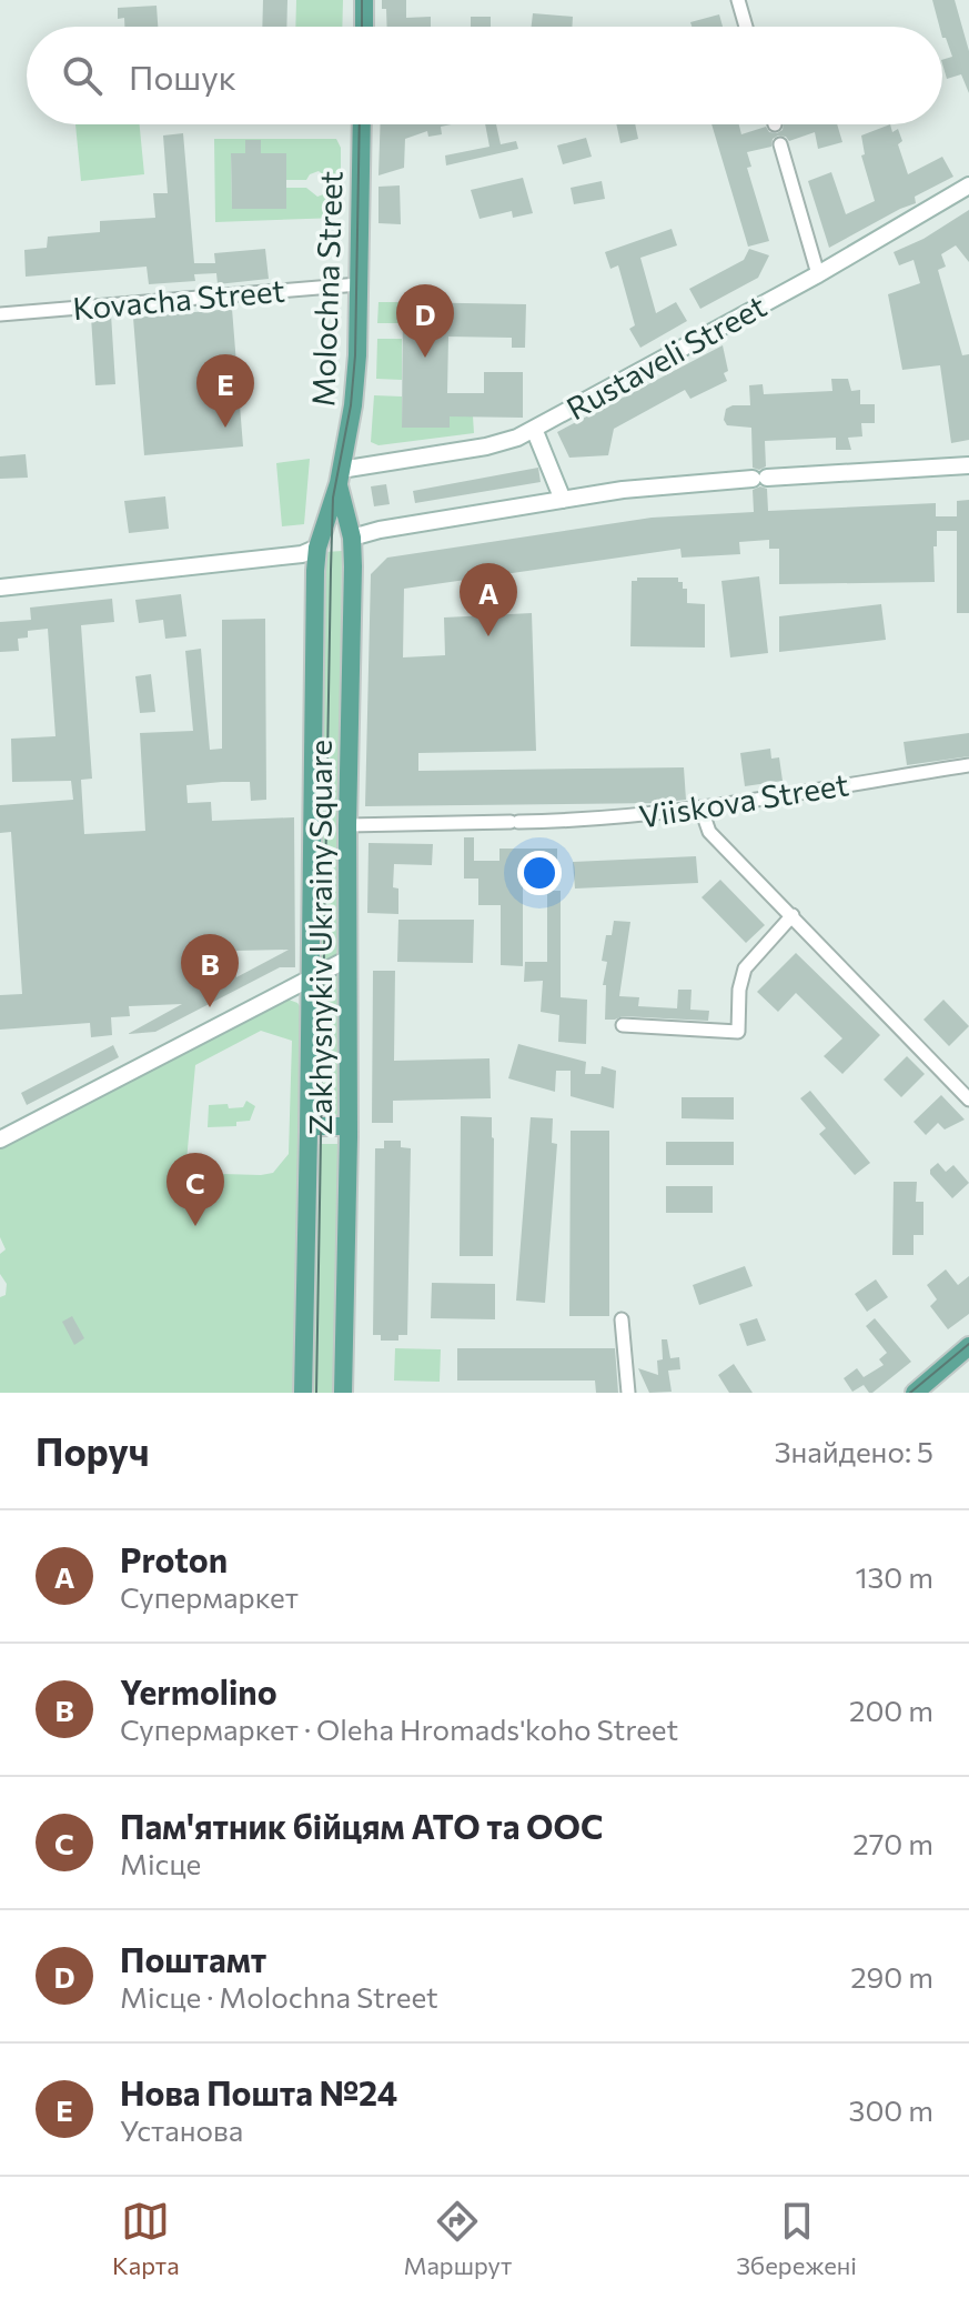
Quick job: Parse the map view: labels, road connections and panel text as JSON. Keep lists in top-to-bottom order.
{
  "streets": {
    "main road": ["Molochna Street", "Zakhysnykiv Ukrainy Square"],
    "street": ["Kovacha Street", "Rustaveli Street", "Viiskova Street"]
  },
  "crossings": [
    ["Molochna Street", "Kovacha Street"],
    ["Molochna Street", "Rustaveli Street"],
    ["Molochna Street", "Zakhysnykiv Ukrainy Square"],
    ["Rustaveli Street", "Zakhysnykiv Ukrainy Square"],
    ["Viiskova Street", "Zakhysnykiv Ukrainy Square"]
  ],
  "page": {
    "search": "Пошук",
    "pins": [
      "D",
      "E",
      "A",
      "B",
      "C"
    ],
    "heading": ["Поруч", "Знайдено: 5"],
    "list": [
      {
        "mark": "A",
        "name": "Proton",
        "note": "Супермаркет",
        "value": "130 m"
      },
      {
        "mark": "B",
        "name": "Yermolino",
        "note": "Супермаркет · Oleha Hromadsʹkoho Street",
        "value": "200 m"
      },
      {
        "mark": "C",
        "name": "Пам'ятник бійцям АТО та ООС",
        "note": "Місце",
        "value": "270 m"
      },
      {
        "mark": "D",
        "name": "Поштамт",
        "note": "Місце · Molochna Street",
        "value": "290 m"
      },
      {
        "mark": "E",
        "name": "Нова Пошта №24",
        "note": "Установа",
        "value": "300 m"
      }
    ],
    "nav": ["Карта", "Маршрут", "Збережені"]
  }
}
